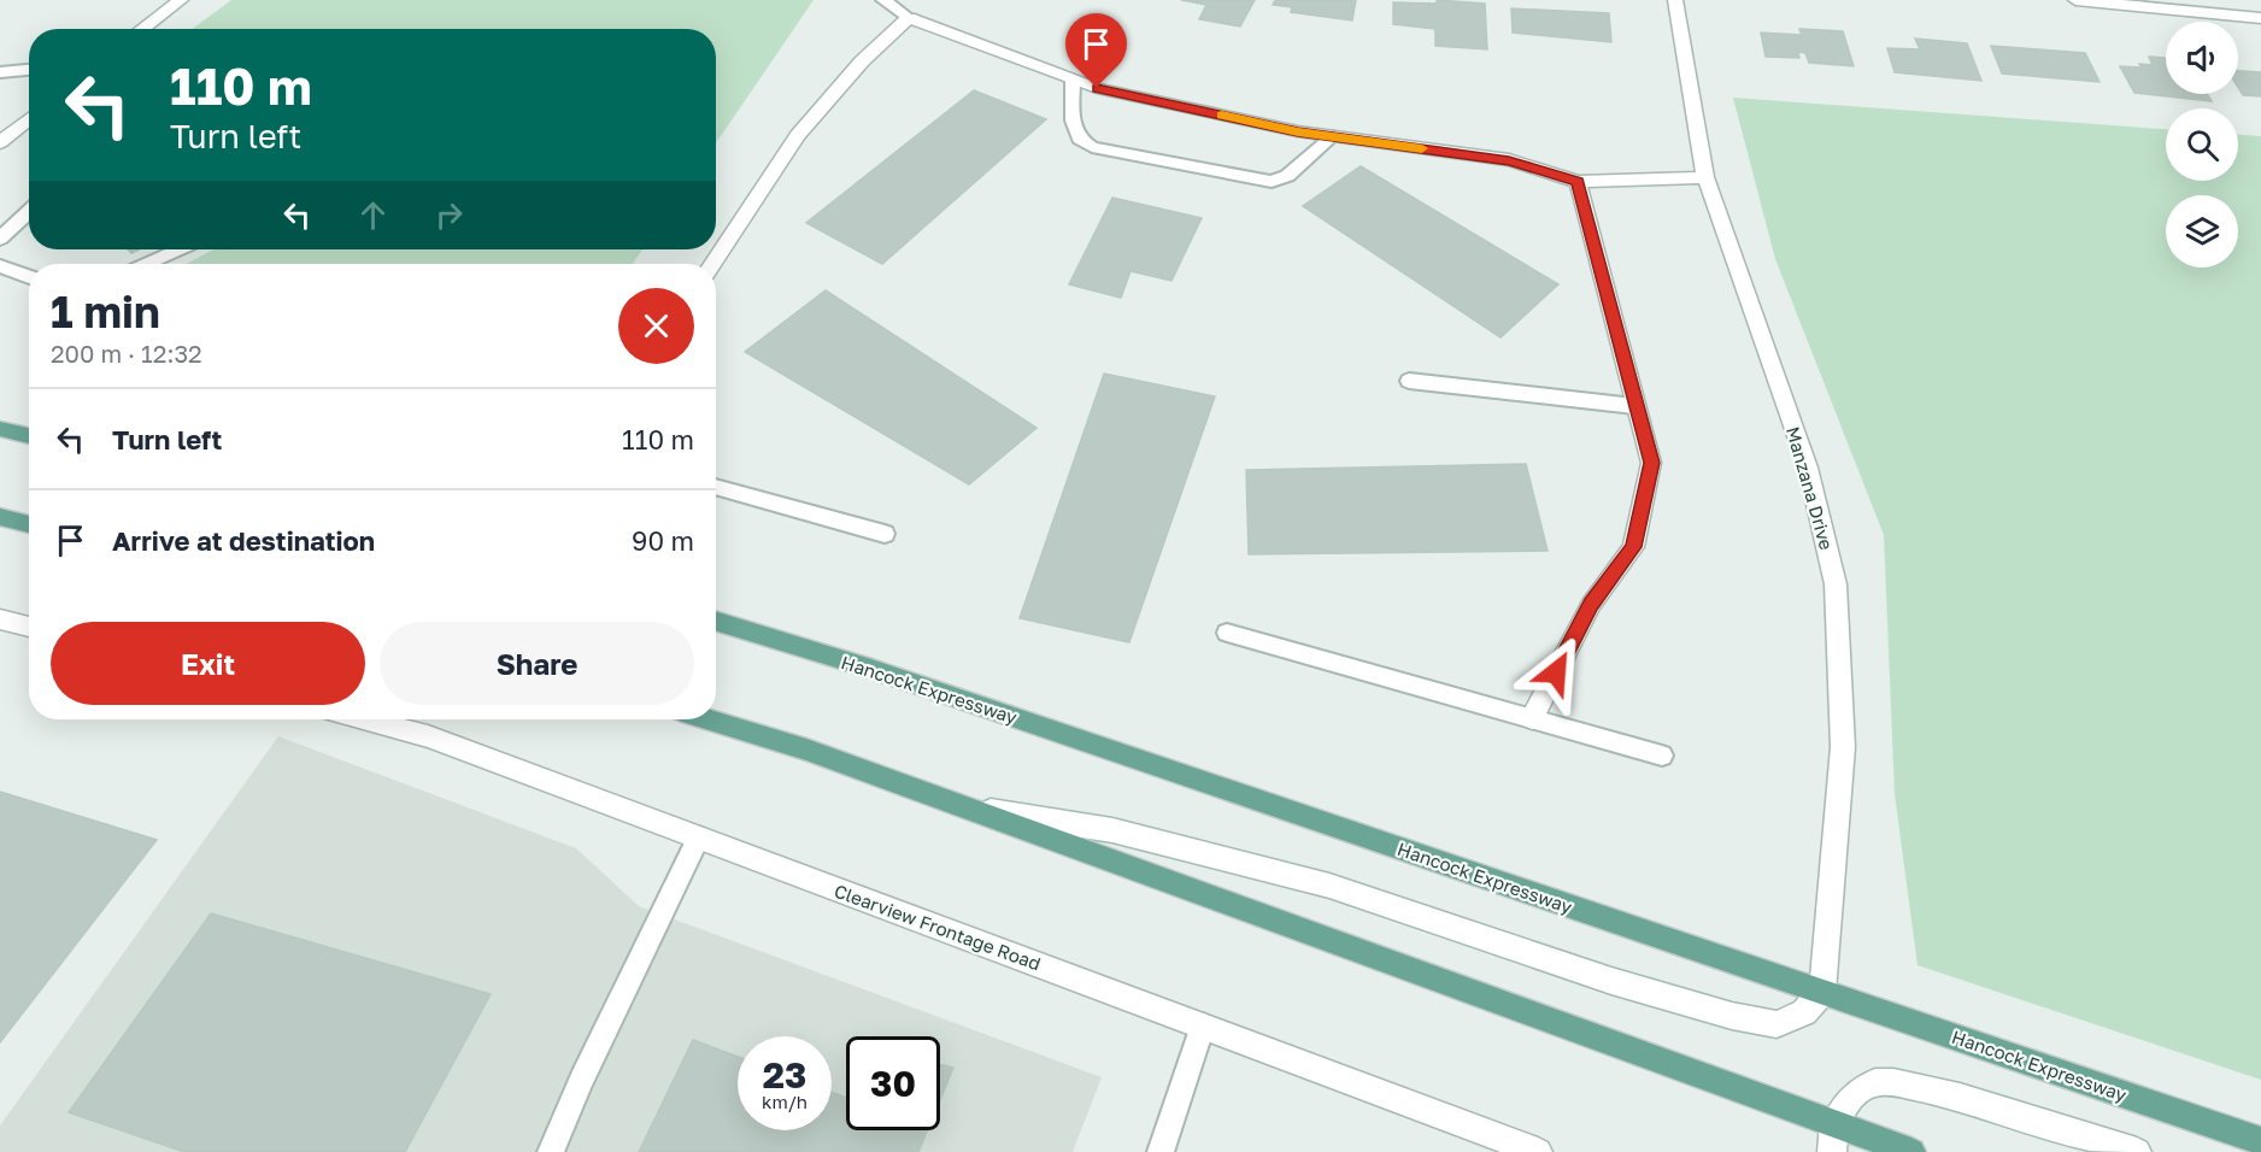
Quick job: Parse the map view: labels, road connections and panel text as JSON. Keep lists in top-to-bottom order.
{
  "streets": {
    "main road": ["Hancock Expressway"],
    "street": ["Manzana Drive", "Clearview Frontage Road"]
  },
  "crossings": [
    ["Manzana Drive", "Hancock Expressway"]
  ],
  "page": {
    "turn": ["110 m", "Turn left"],
    "heading": ["1 min", "200 m · 12:32"],
    "list": [
      {
        "name": "Turn left",
        "value": "110 m"
      },
      {
        "name": "Arrive at destination",
        "value": "90 m"
      }
    ],
    "buttons": ["Exit", "Share"],
    "speed": "23 km/h",
    "limit": "30"
  }
}
